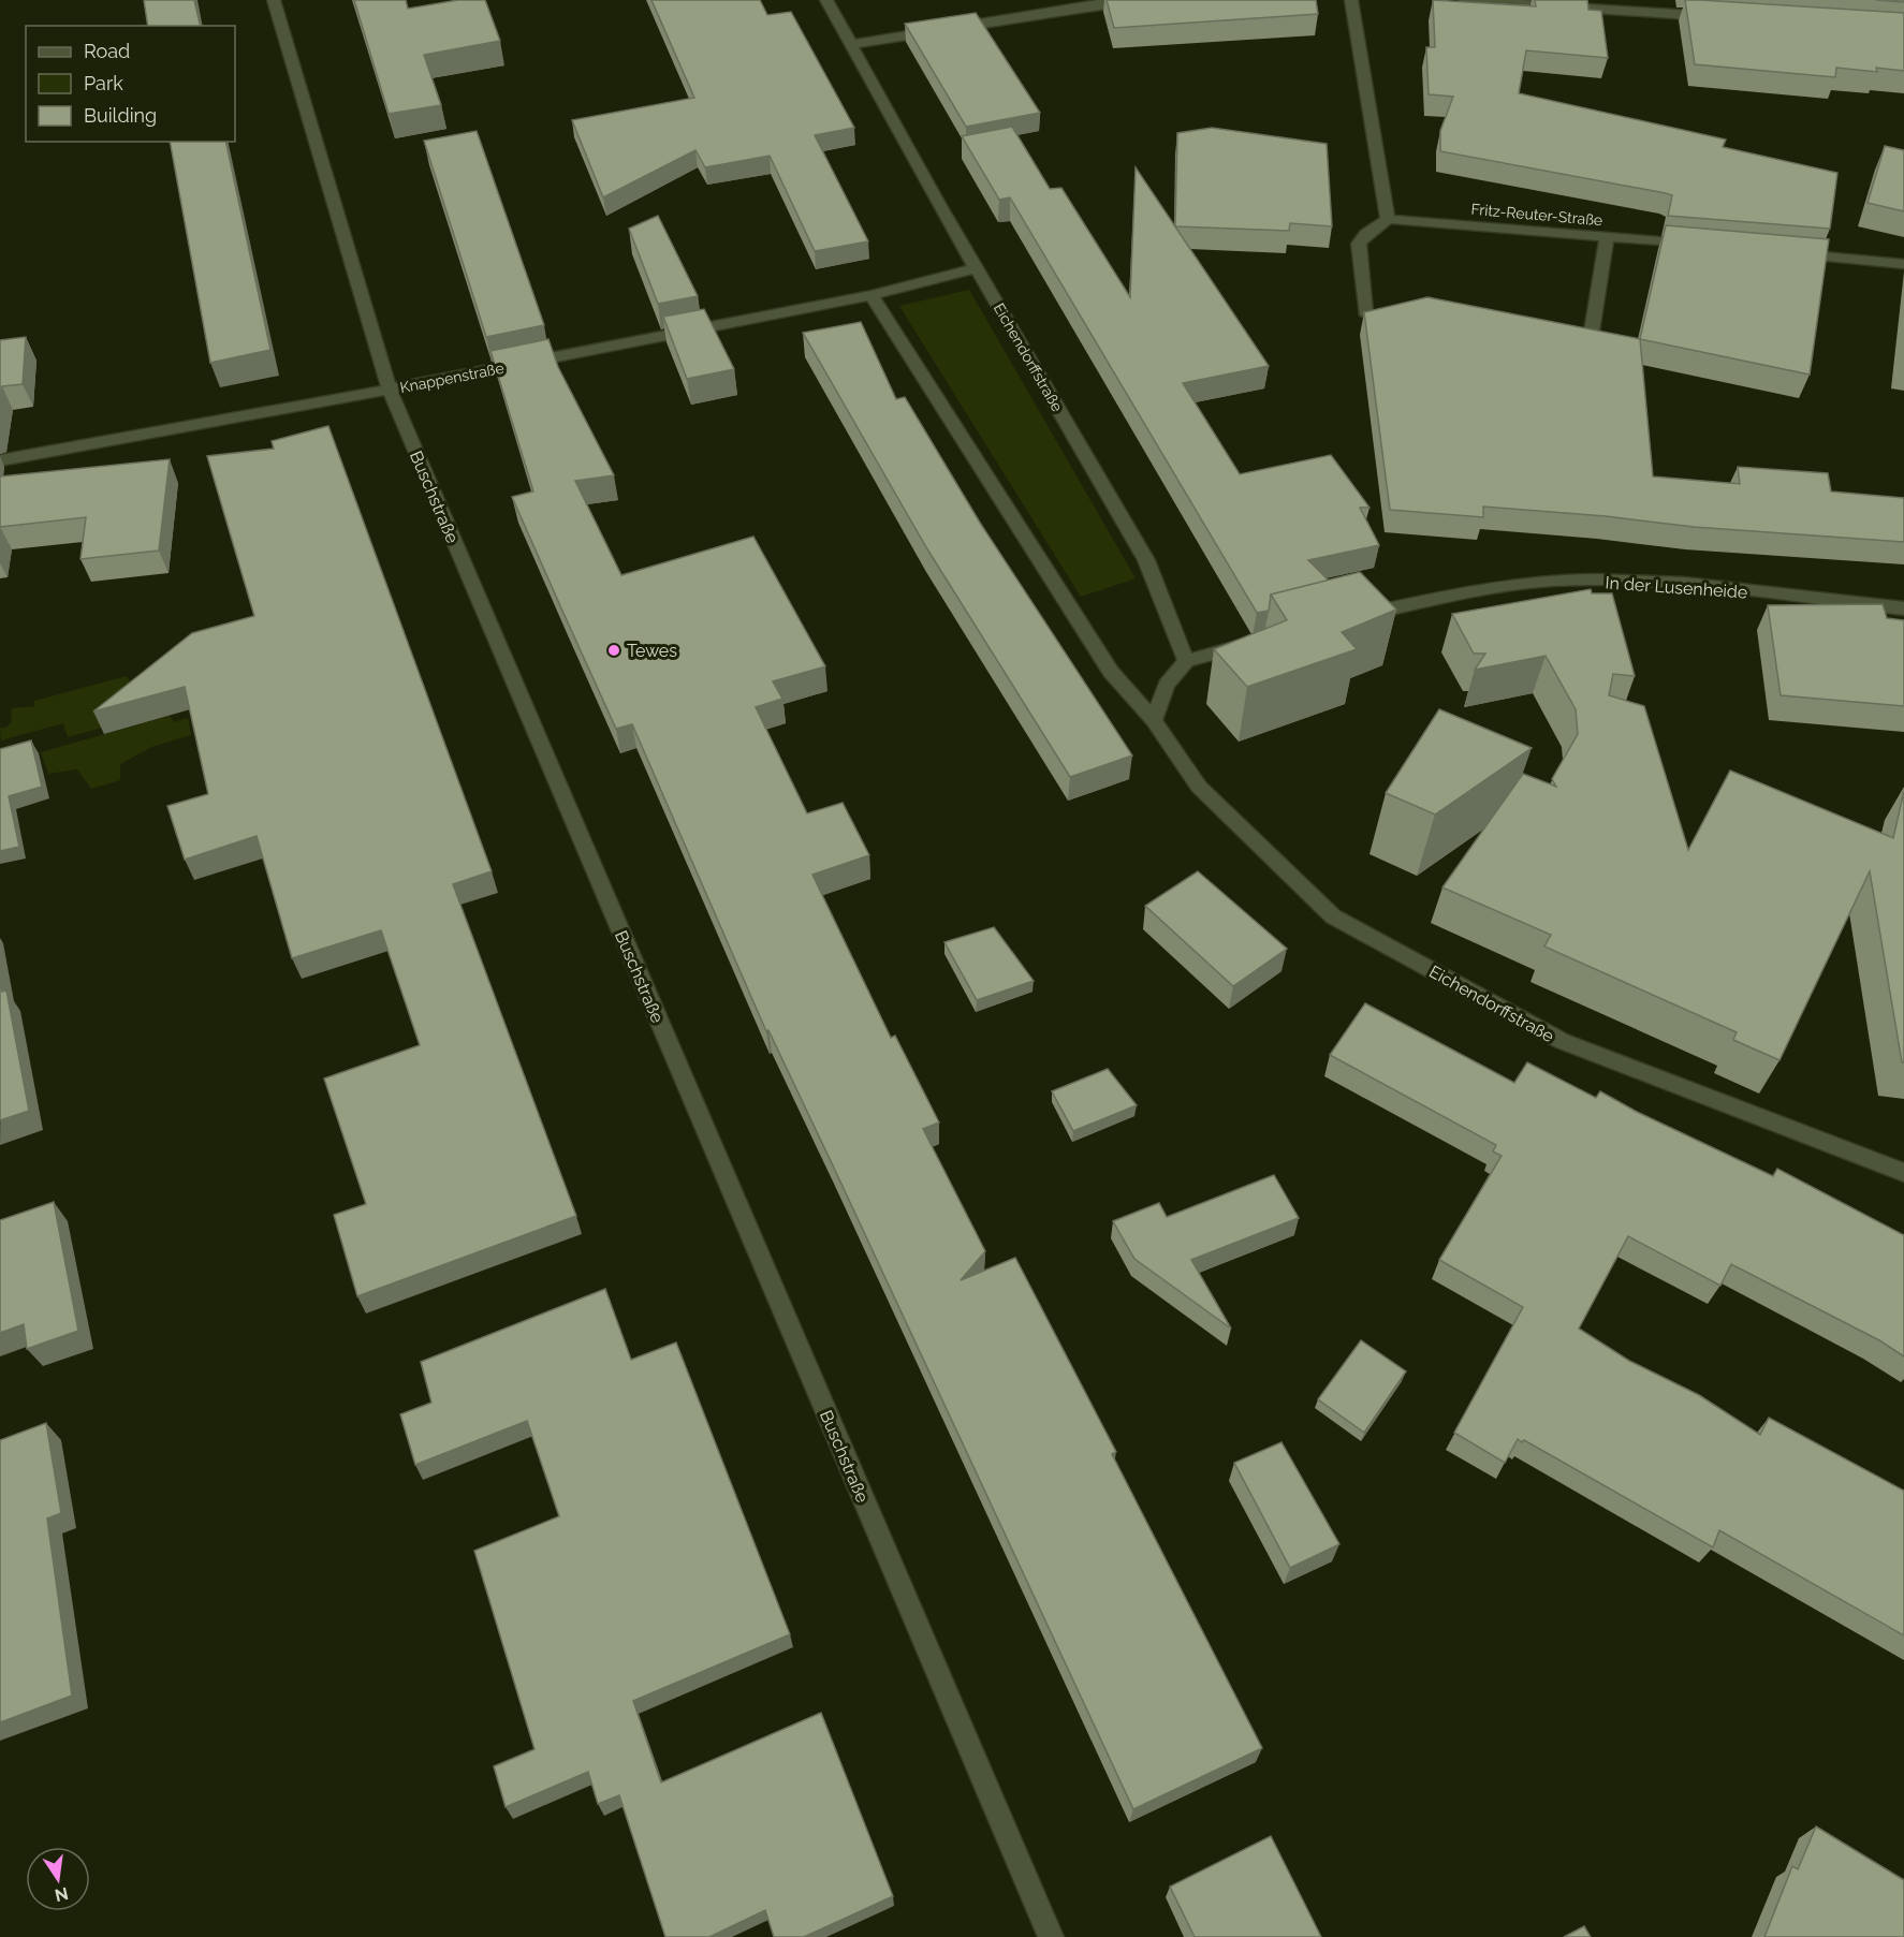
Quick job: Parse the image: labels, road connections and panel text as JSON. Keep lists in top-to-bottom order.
{
  "streets": {
    "street": [
      "Fritz-Reuter-Straße",
      "Eichendorffstraße",
      "Knappenstraße",
      "Buschstraße",
      "In der Lusenheide"
    ]
  },
  "crossings": [
    ["Eichendorffstraße", "Knappenstraße"],
    ["Knappenstraße", "Buschstraße"]
  ],
  "places": ["Tewes"],
  "legend": ["Road", "Park", "Building"],
  "north": "bottom"
}
